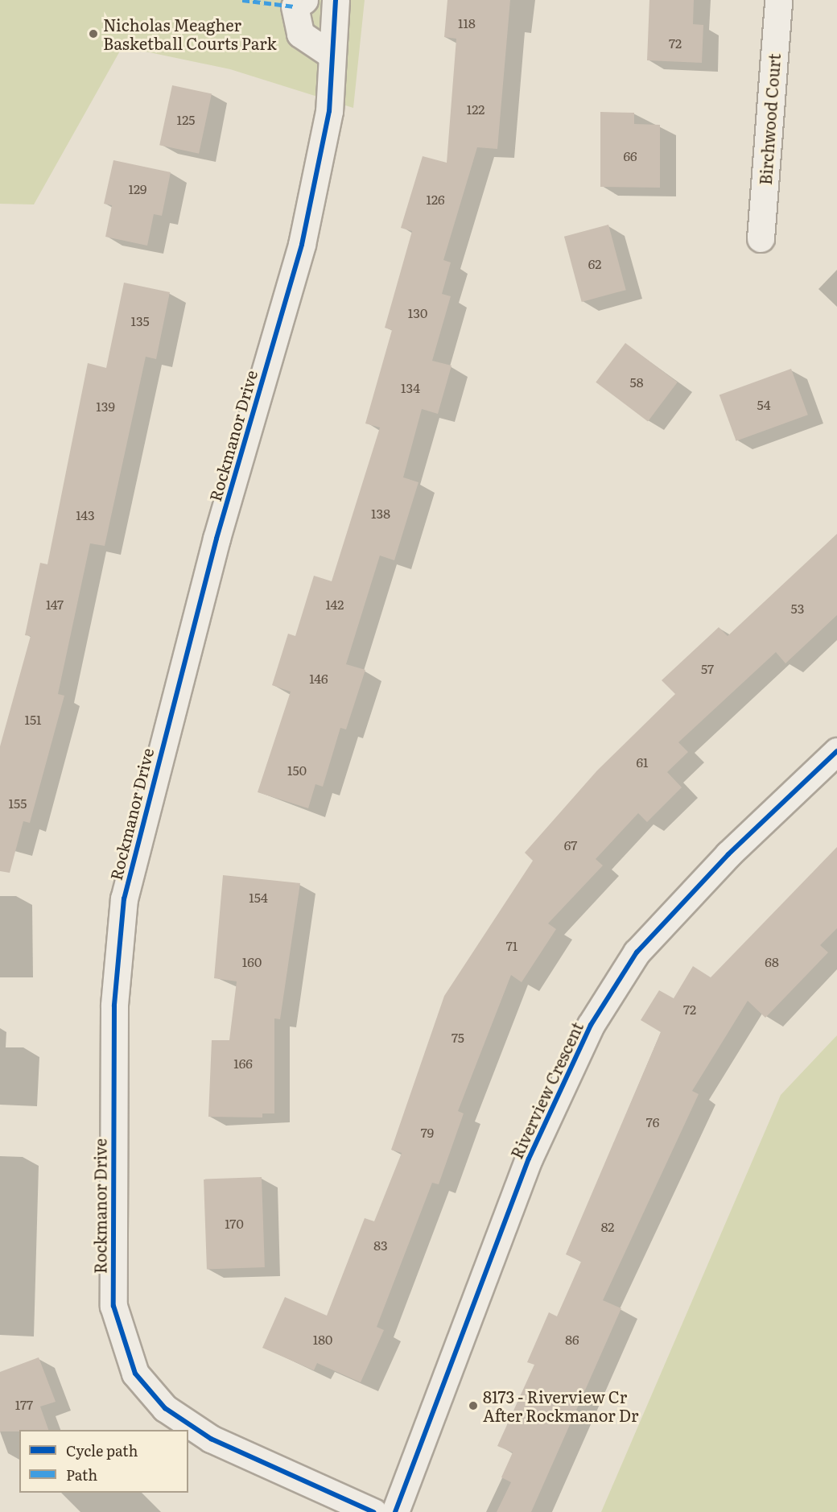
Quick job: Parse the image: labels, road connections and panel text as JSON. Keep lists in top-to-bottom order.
{
  "streets": {
    "street": ["Birchwood Court", "Rockmanor Drive", "Riverview Crescent"]
  },
  "places": ["Nicholas Meagher Basketball Courts Park", "8173 - Riverview Cr After Rockmanor Dr"],
  "house_numbers": [
    "118",
    "72",
    "122",
    "125",
    "66",
    "129",
    "126",
    "62",
    "130",
    "135",
    "58",
    "134",
    "54",
    "139",
    "138",
    "143",
    "147",
    "142",
    "53",
    "57",
    "146",
    "151",
    "61",
    "150",
    "155",
    "67",
    "154",
    "71",
    "160",
    "68",
    "72",
    "75",
    "166",
    "76",
    "79",
    "170",
    "82",
    "83",
    "180",
    "86",
    "177"
  ],
  "legend": ["Cycle path", "Path"]
}
